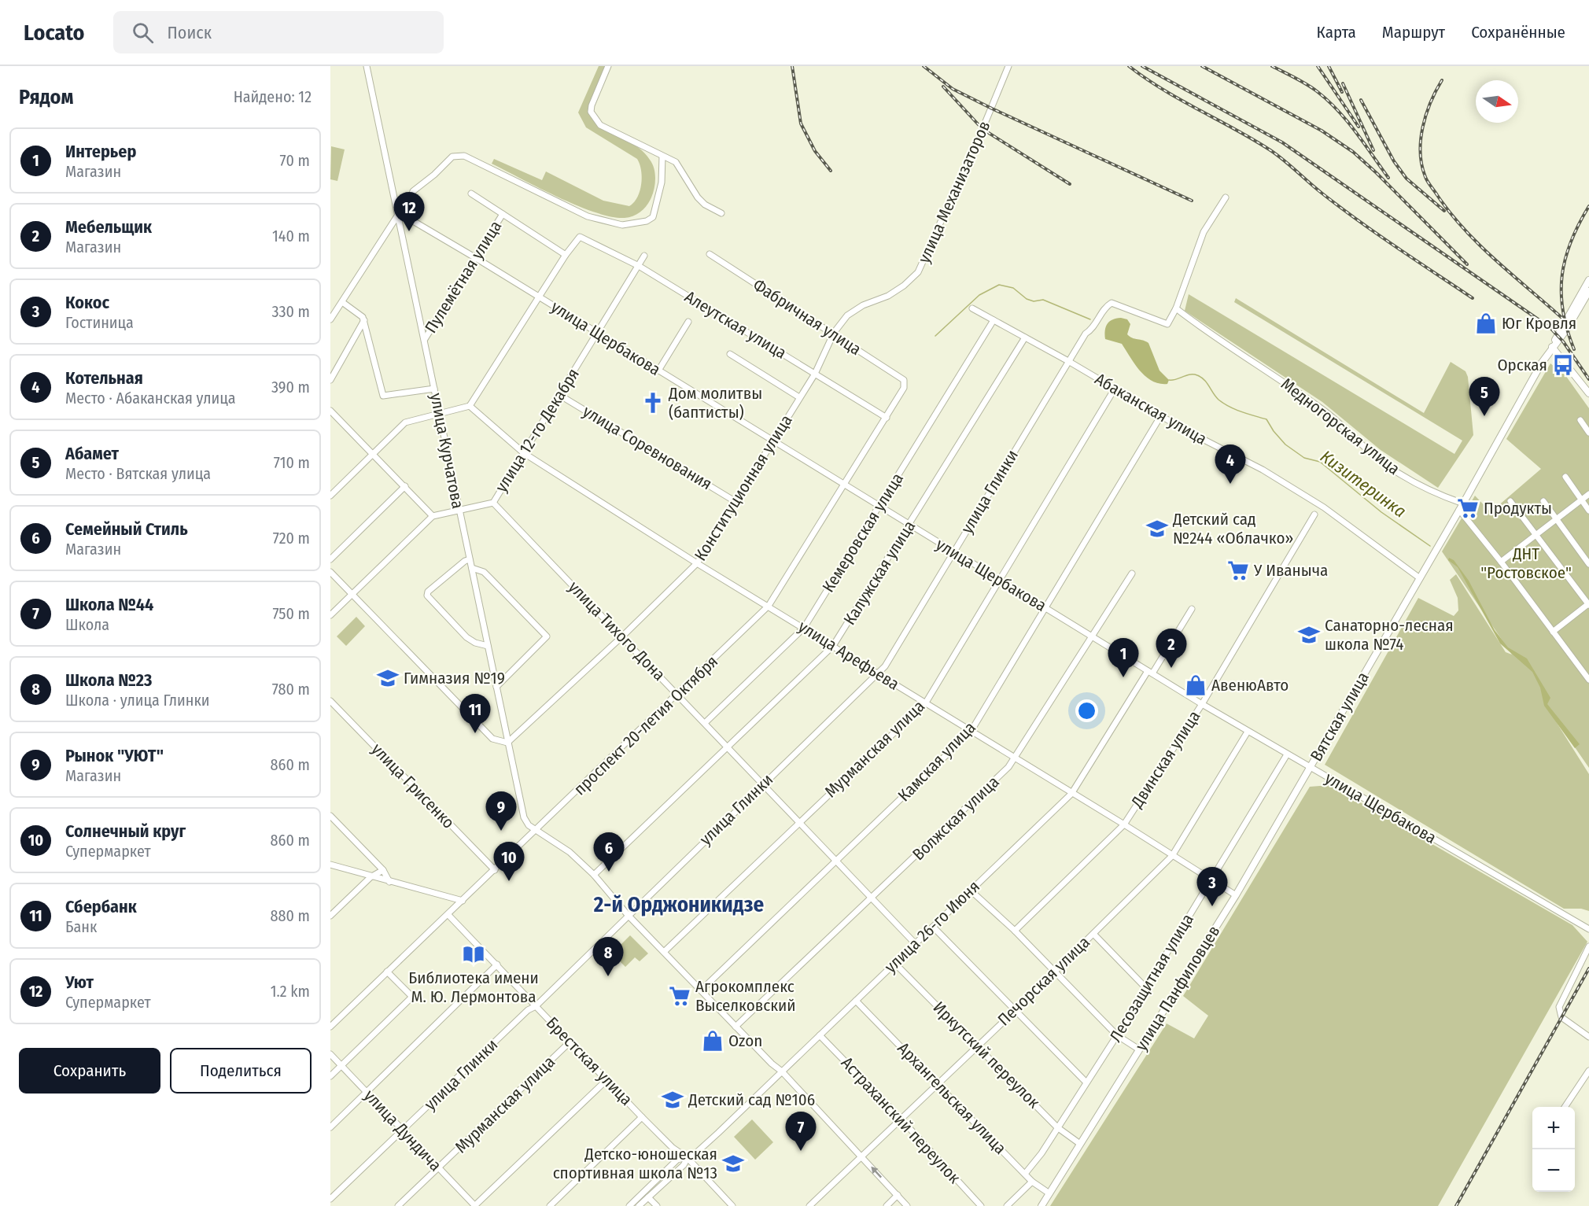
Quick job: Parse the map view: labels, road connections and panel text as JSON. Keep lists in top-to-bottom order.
{
  "streets": {
    "main road": ["Вятская улица", "улица Панфиловцев"],
    "street": [
      "улица Механизаторов",
      "Пулемётная улица",
      "Фабричная улица",
      "Алеутская улица",
      "улица Щербакова",
      "Абаканская улица",
      "Медногорская улица",
      "улица 12-го Декабря",
      "улица Соревнования",
      "улица Курчатова",
      "Конституционная улица",
      "улица Глинки",
      "Кемеровская улица",
      "Калужская улица",
      "улица Тихого Дона",
      "улица Арефьева",
      "проспект 20-летия Октября",
      "Мурманская улица",
      "Двинская улица",
      "Камская улица",
      "улица Грисенко",
      "Волжская улица",
      "улица 26-го Июня",
      "Лесозащитная улица",
      "Печорская улица",
      "Иркутский переулок",
      "Брестская улица",
      "Архангельская улица",
      "Астраханский переулок",
      "улица Дундича"
    ]
  },
  "crossings": [
    ["улица Механизаторов", "Конституционная улица"],
    ["Пулемётная улица", "улица Щербакова"],
    ["Пулемётная улица", "улица Курчатова"],
    ["Фабричная улица", "Конституционная улица"],
    ["Фабричная улица", "проспект 20-летия Октября"],
    ["Алеутская улица", "улица 12-го Декабря"],
    ["Алеутская улица", "Конституционная улица"],
    ["Алеутская улица", "проспект 20-летия Октября"],
    ["улица Щербакова", "улица 12-го Декабря"],
    ["улица Щербакова", "улица Курчатова"],
    ["улица Щербакова", "Конституционная улица"],
    ["улица Щербакова", "улица Глинки"],
    ["улица Щербакова", "Кемеровская улица"],
    ["улица Щербакова", "Калужская улица"],
    ["улица Щербакова", "Вятская улица"],
    ["улица Щербакова", "проспект 20-летия Октября"],
    ["улица Щербакова", "Мурманская улица"],
    ["улица Щербакова", "Двинская улица"],
    ["улица Щербакова", "Камская улица"],
    ["улица Щербакова", "Волжская улица"],
    ["улица Щербакова", "улица 26-го Июня"],
    ["улица Щербакова", "Лесозащитная улица"],
    ["улица Щербакова", "Печорская улица"],
    ["улица Щербакова", "улица Панфиловцев"],
    ["Абаканская улица", "улица Глинки"],
    ["Абаканская улица", "Кемеровская улица"],
    ["Абаканская улица", "Калужская улица"],
    ["Абаканская улица", "Вятская улица"],
    ["Абаканская улица", "Мурманская улица"],
    ["Абаканская улица", "Камская улица"],
    ["Медногорская улица", "улица Глинки"],
    ["Медногорская улица", "Вятская улица"],
    ["улица 12-го Декабря", "улица Соревнования"],
    ["улица 12-го Декабря", "улица Курчатова"],
    ["улица 12-го Декабря", "улица Тихого Дона"],
    ["улица 12-го Декабря", "улица Арефьева"],
    ["улица Соревнования", "Конституционная улица"],
    ["улица Курчатова", "Конституционная улица"],
    ["улица Курчатова", "проспект 20-летия Октября"],
    ["Конституционная улица", "улица Тихого Дона"],
    ["Конституционная улица", "улица Арефьева"],
    ["улица Глинки", "улица Тихого Дона"],
    ["улица Глинки", "улица Арефьева"],
    ["улица Глинки", "Брестская улица"],
    ["улица Глинки", "улица Дундича"],
    ["Кемеровская улица", "улица Тихого Дона"],
    ["Кемеровская улица", "улица Арефьева"],
    ["Калужская улица", "улица Тихого Дона"],
    ["Калужская улица", "улица Арефьева"],
    ["улица Тихого Дона", "проспект 20-летия Октября"],
    ["улица Тихого Дона", "Мурманская улица"],
    ["улица Тихого Дона", "Камская улица"],
    ["улица Тихого Дона", "Волжская улица"],
    ["улица Тихого Дона", "улица 26-го Июня"],
    ["улица Арефьева", "проспект 20-летия Октября"],
    ["улица Арефьева", "Мурманская улица"],
    ["улица Арефьева", "Двинская улица"],
    ["улица Арефьева", "Камская улица"],
    ["улица Арефьева", "Волжская улица"],
    ["улица Арефьева", "улица 26-го Июня"],
    ["улица Арефьева", "Лесозащитная улица"],
    ["улица Арефьева", "Печорская улица"],
    ["улица Арефьева", "улица Панфиловцев"],
    ["Вятская улица", "улица Панфиловцев"],
    ["проспект 20-летия Октября", "улица Грисенко"],
    ["проспект 20-летия Октября", "Брестская улица"],
    ["Мурманская улица", "Брестская улица"],
    ["Мурманская улица", "улица Дундича"],
    ["улица 26-го Июня", "Иркутский переулок"],
    ["улица 26-го Июня", "Брестская улица"],
    ["улица 26-го Июня", "Архангельская улица"],
    ["улица 26-го Июня", "Астраханский переулок"],
    ["Лесозащитная улица", "Иркутский переулок"],
    ["Лесозащитная улица", "Архангельская улица"],
    ["Печорская улица", "Иркутский переулок"],
    ["Печорская улица", "Архангельская улица"],
    ["Печорская улица", "Астраханский переулок"],
    ["улица Панфиловцев", "Иркутский переулок"],
    ["улица Панфиловцев", "Архангельская улица"]
  ],
  "districts": ["2-й Орджоникидзе"],
  "water": ["Кизитеринка"],
  "parks": ["ДНТ \"Ростовское\""],
  "places": {
    "shop": ["Юг Кровля", "АвенюАвто", "Ozon"],
    "bus stop": ["Орская"],
    "church": ["Дом молитвы (баптисты)"],
    "supermarket": ["Продукты", "У Иваныча", "Агрокомплекс Выселковский"],
    "school or university": [
      "Детский сад №244 «Облачко»",
      "Санаторно-лесная школа №74",
      "Гимназия №19",
      "Детский сад №106",
      "Детско-юношеская спортивная школа №13"
    ],
    "library": ["Библиотека имени М. Ю. Лермонтова"]
  },
  "north": "right",
  "page": {
    "header": "Locato",
    "search": "Поиск",
    "nav": ["Карта", "Маршрут", "Сохранённые"],
    "heading": ["Рядом", "Найдено: 12"],
    "list": [
      {
        "mark": "1",
        "name": "Интерьер",
        "note": "Магазин",
        "value": "70 m"
      },
      {
        "mark": "2",
        "name": "Мебельщик",
        "note": "Магазин",
        "value": "140 m"
      },
      {
        "mark": "3",
        "name": "Кокос",
        "note": "Гостиница",
        "value": "330 m"
      },
      {
        "mark": "4",
        "name": "Котельная",
        "note": "Место · Абаканская улица",
        "value": "390 m"
      },
      {
        "mark": "5",
        "name": "Абамет",
        "note": "Место · Вятская улица",
        "value": "710 m"
      },
      {
        "mark": "6",
        "name": "Семейный Стиль",
        "note": "Магазин",
        "value": "720 m"
      },
      {
        "mark": "7",
        "name": "Школа №44",
        "note": "Школа",
        "value": "750 m"
      },
      {
        "mark": "8",
        "name": "Школа №23",
        "note": "Школа · улица Глинки",
        "value": "780 m"
      },
      {
        "mark": "9",
        "name": "Рынок \"УЮТ\"",
        "note": "Магазин",
        "value": "860 m"
      },
      {
        "mark": "10",
        "name": "Солнечный круг",
        "note": "Супермаркет",
        "value": "860 m"
      },
      {
        "mark": "11",
        "name": "Сбербанк",
        "note": "Банк",
        "value": "880 m"
      },
      {
        "mark": "12",
        "name": "Уют",
        "note": "Супермаркет",
        "value": "1.2 km"
      }
    ],
    "pins": [
      "12",
      "5",
      "4",
      "2",
      "1",
      "11",
      "9",
      "6",
      "10",
      "3",
      "8",
      "7"
    ],
    "buttons": ["Сохранить", "Поделиться"],
    "map_buttons": ["+", "−"]
  }
}
